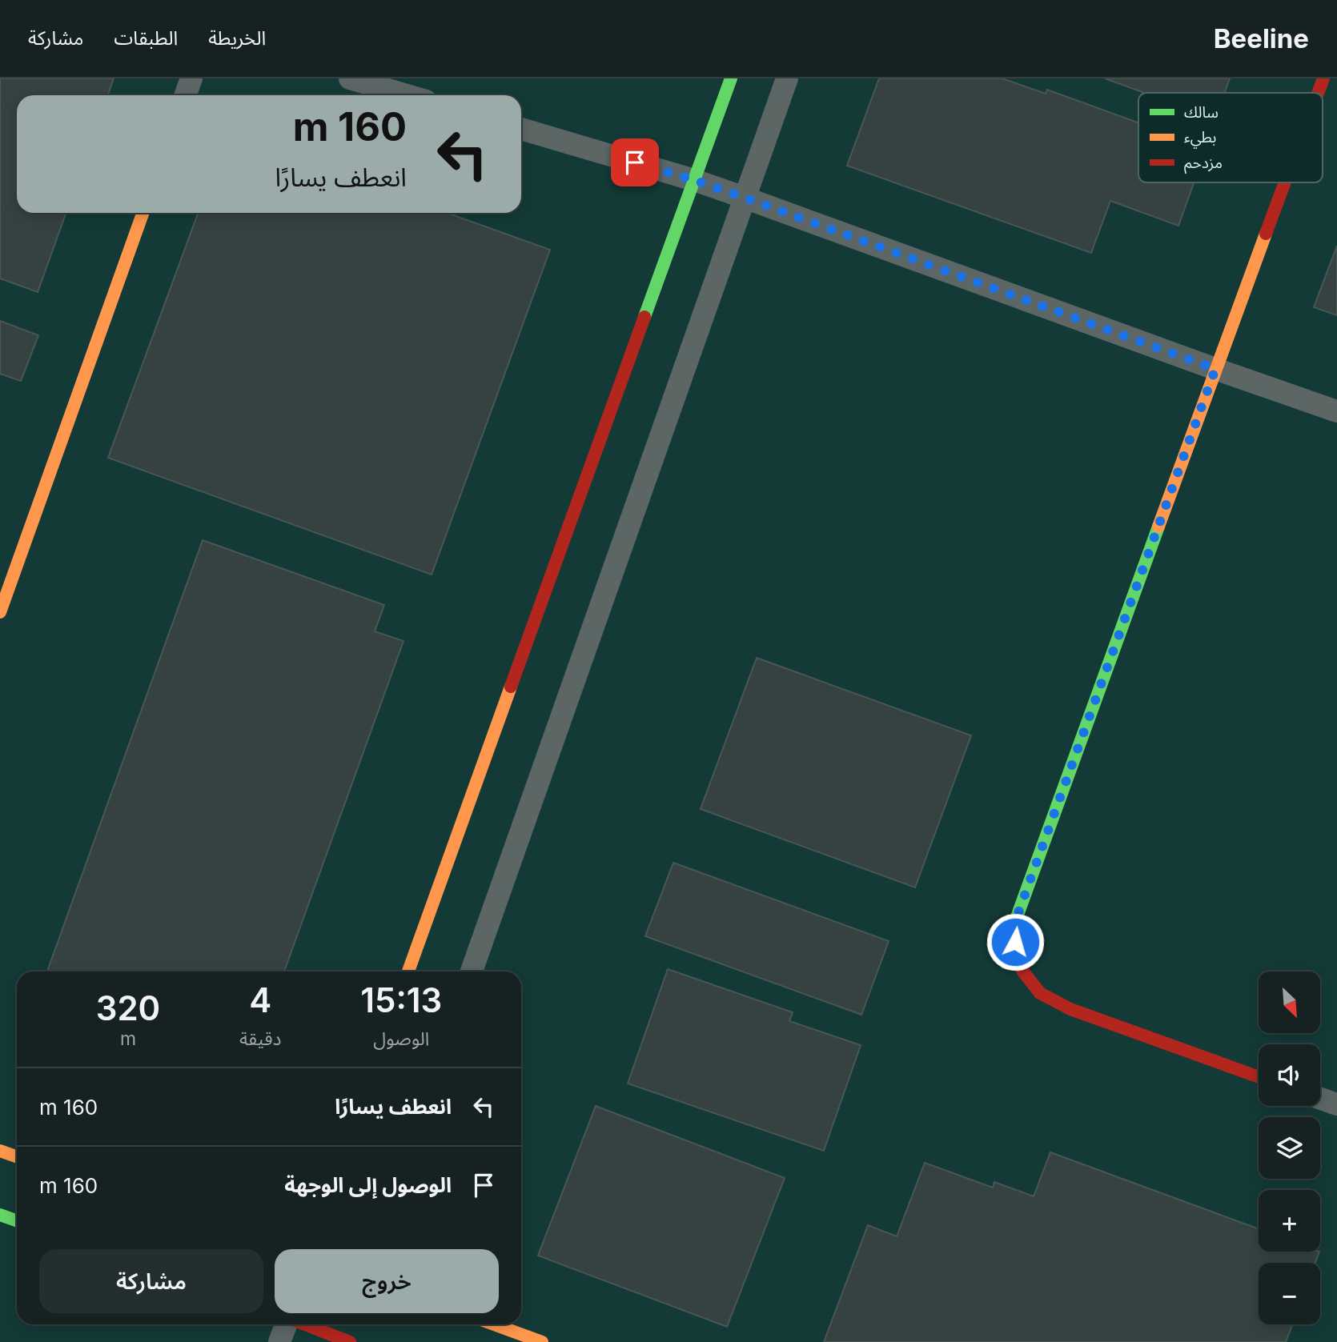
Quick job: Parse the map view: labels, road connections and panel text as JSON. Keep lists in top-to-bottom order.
{
  "legend": ["سالك", "بطيء", "مزدحم"],
  "north": "bottom right",
  "page": {
    "header": "Beeline",
    "nav": ["الخريطة", "الطبقات", "مشاركة"],
    "turn": ["160 m", "انعطف يسارًا"],
    "map_buttons": ["+", "−"],
    "eta": [
      "15:13",
      "الوصول",
      "4",
      "دقيقة",
      "320",
      "m"
    ],
    "list": [
      {
        "name": "انعطف يسارًا",
        "value": "160 m"
      },
      {
        "name": "الوصول إلى الوجهة",
        "value": "160 m"
      }
    ],
    "buttons": ["خروج", "مشاركة"]
  }
}
